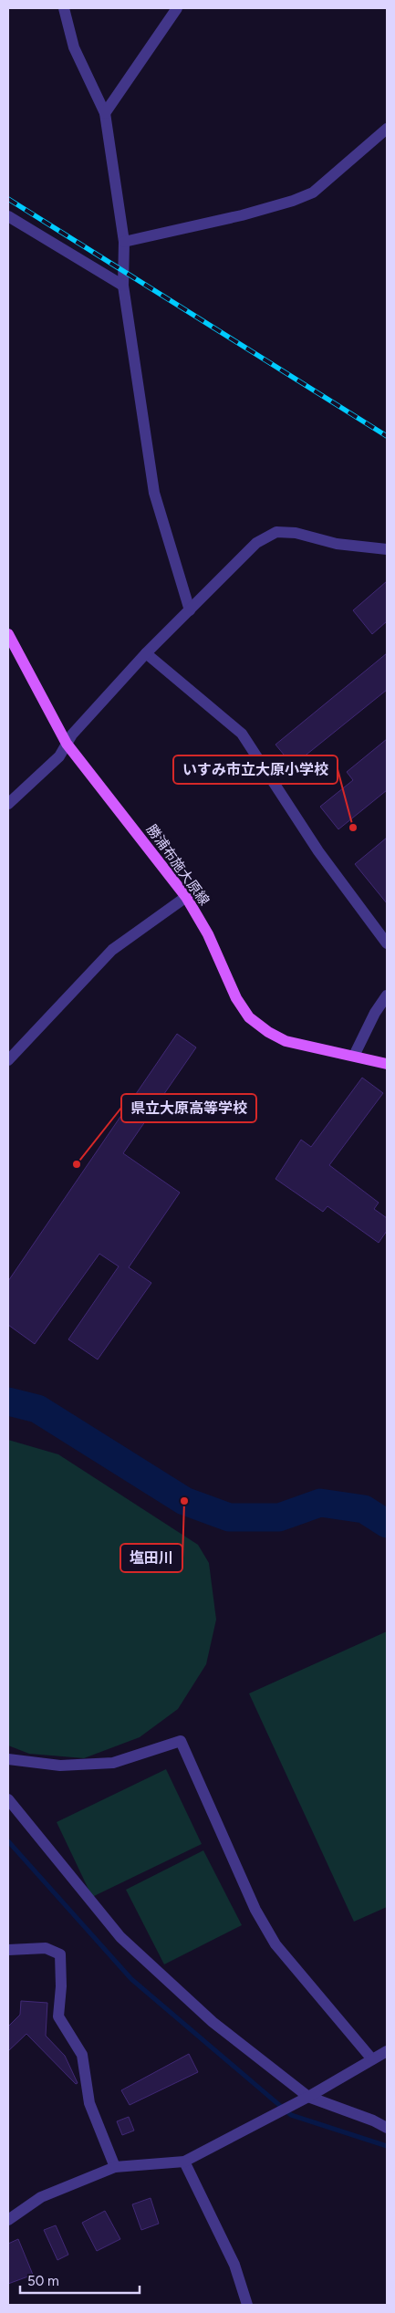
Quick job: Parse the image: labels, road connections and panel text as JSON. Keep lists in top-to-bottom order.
{
  "streets": {
    "main road": ["勝浦布施大原線"]
  },
  "places": ["いすみ市立大原小学校", "県立大原高等学校", "塩田川"],
  "scale_bar": "50 m"
}
